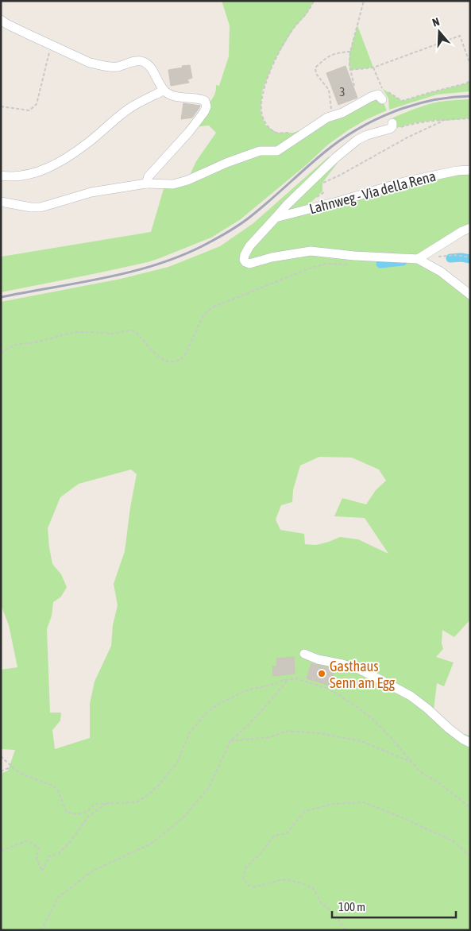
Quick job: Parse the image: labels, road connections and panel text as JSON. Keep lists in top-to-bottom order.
{
  "streets": {
    "lane": ["Lahnweg - Via della Rena"]
  },
  "places": ["Gasthaus Senn am Egg"],
  "house_numbers": ["3"],
  "scale_bar": "100 m",
  "north": "top"
}
